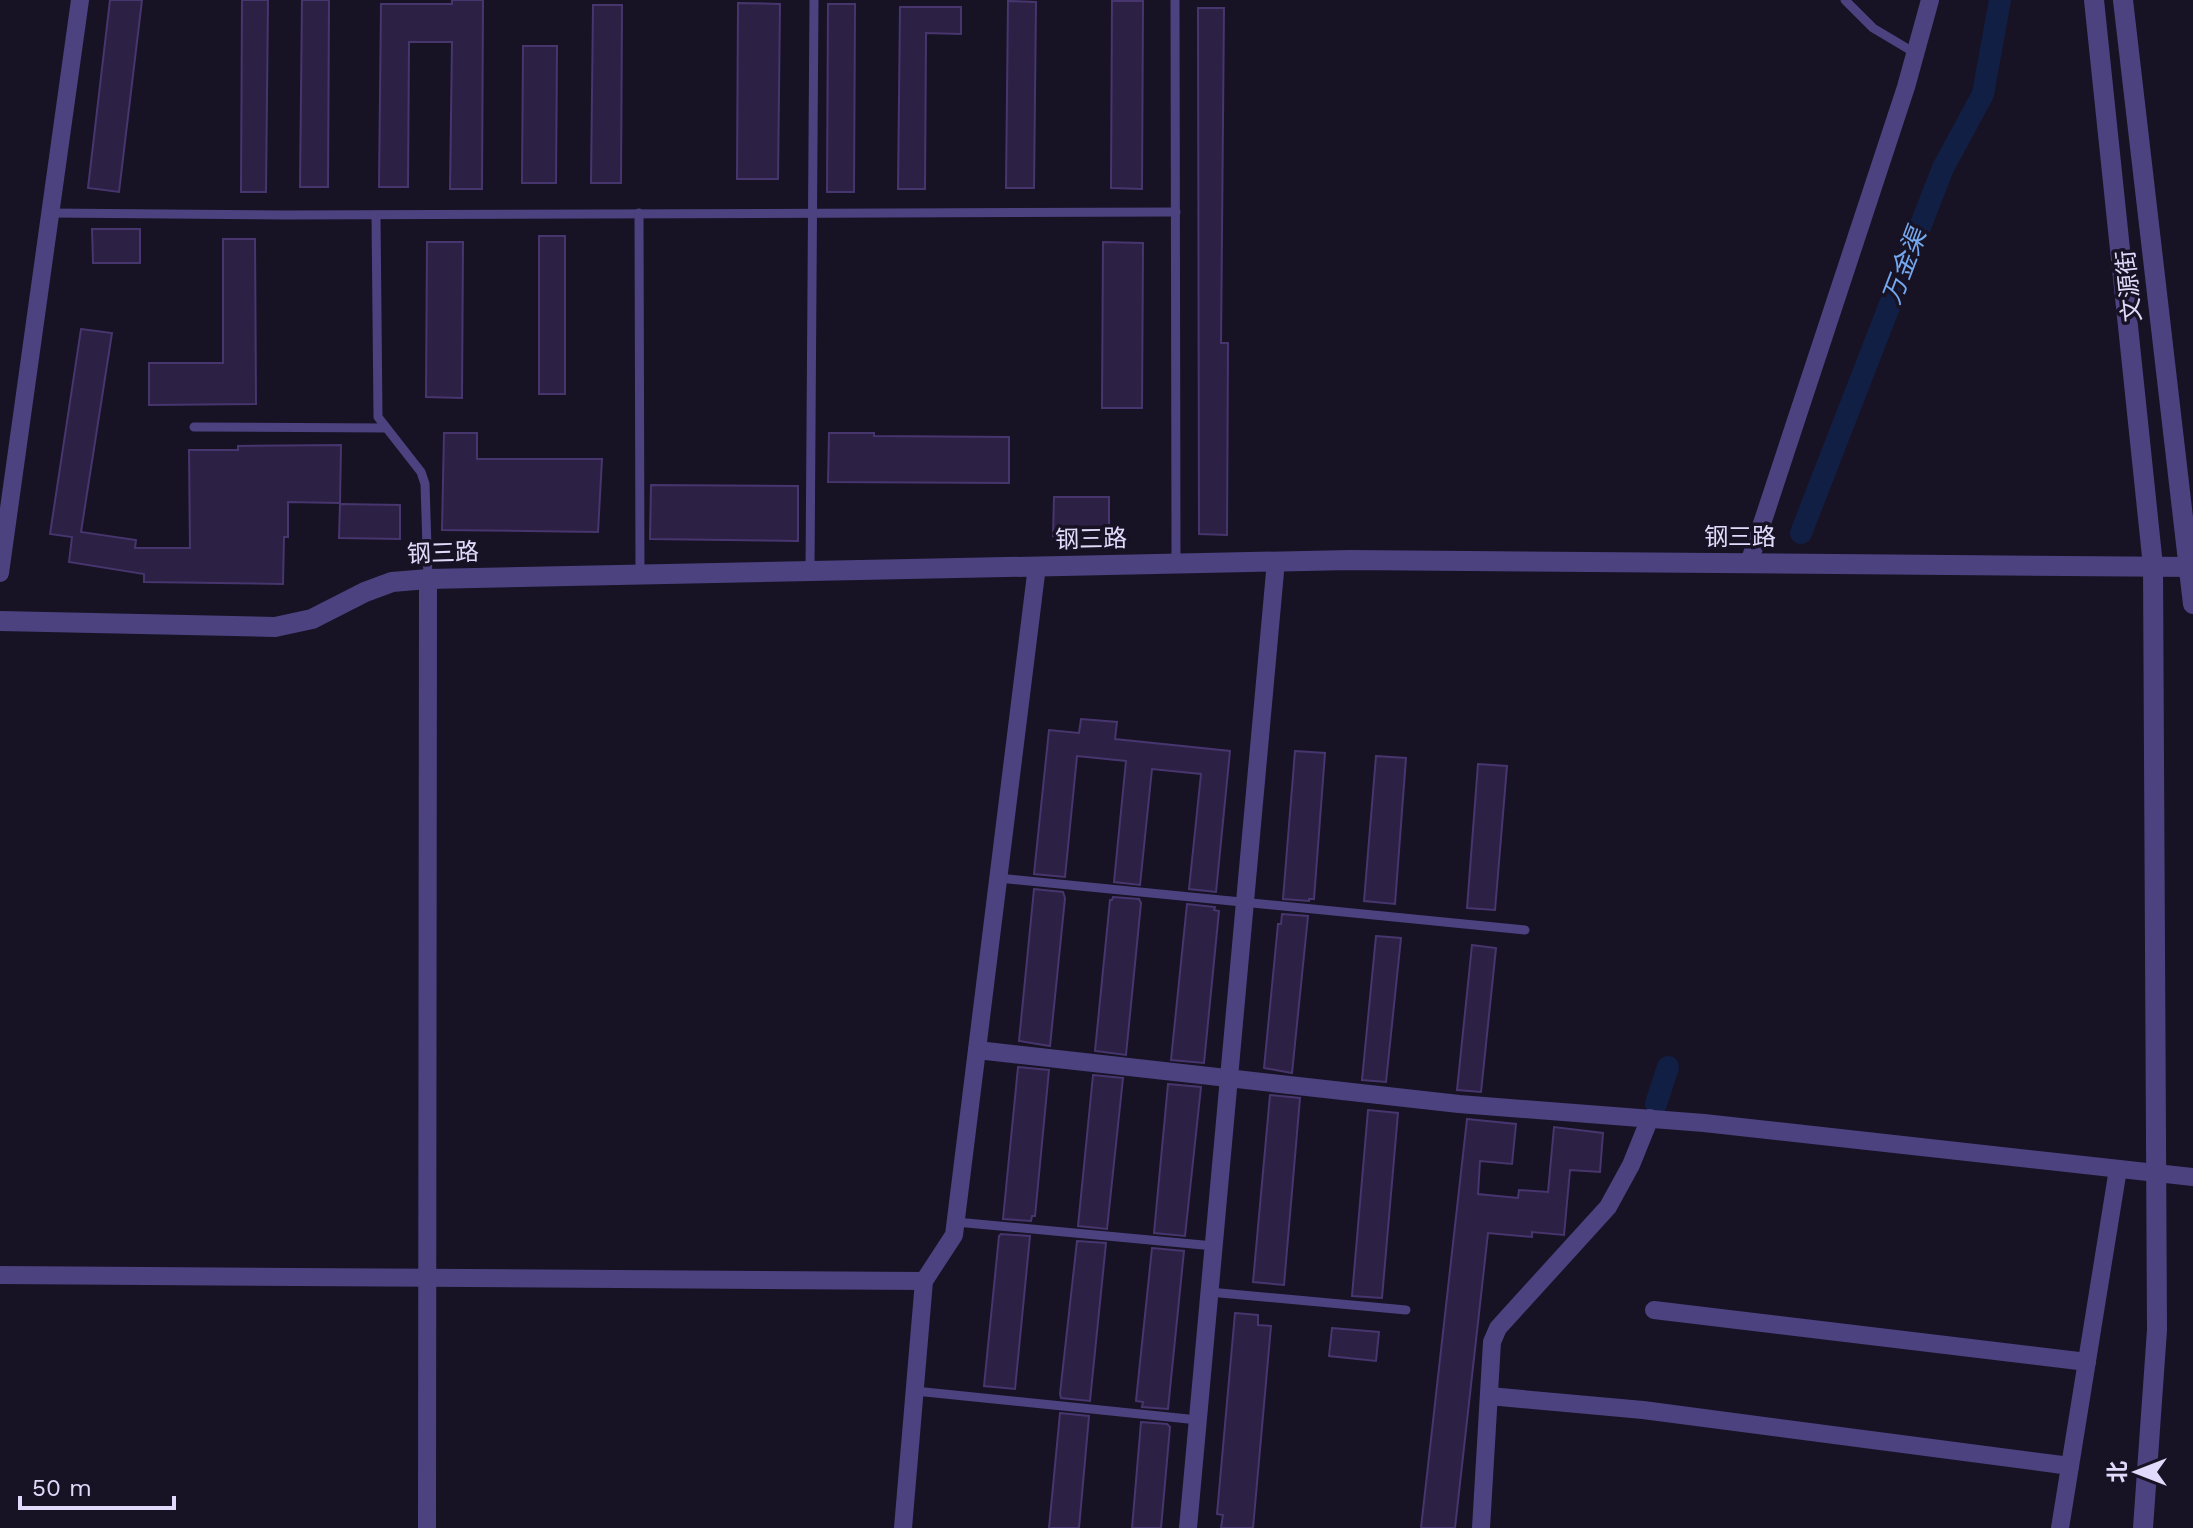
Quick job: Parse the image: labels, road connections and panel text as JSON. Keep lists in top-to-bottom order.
{
  "streets": {
    "street": ["文源街", "钢三路"]
  },
  "crossings": [
    ["文源街", "钢三路"]
  ],
  "water": ["万金渠"],
  "scale_bar": "50 m",
  "north": "left"
}
